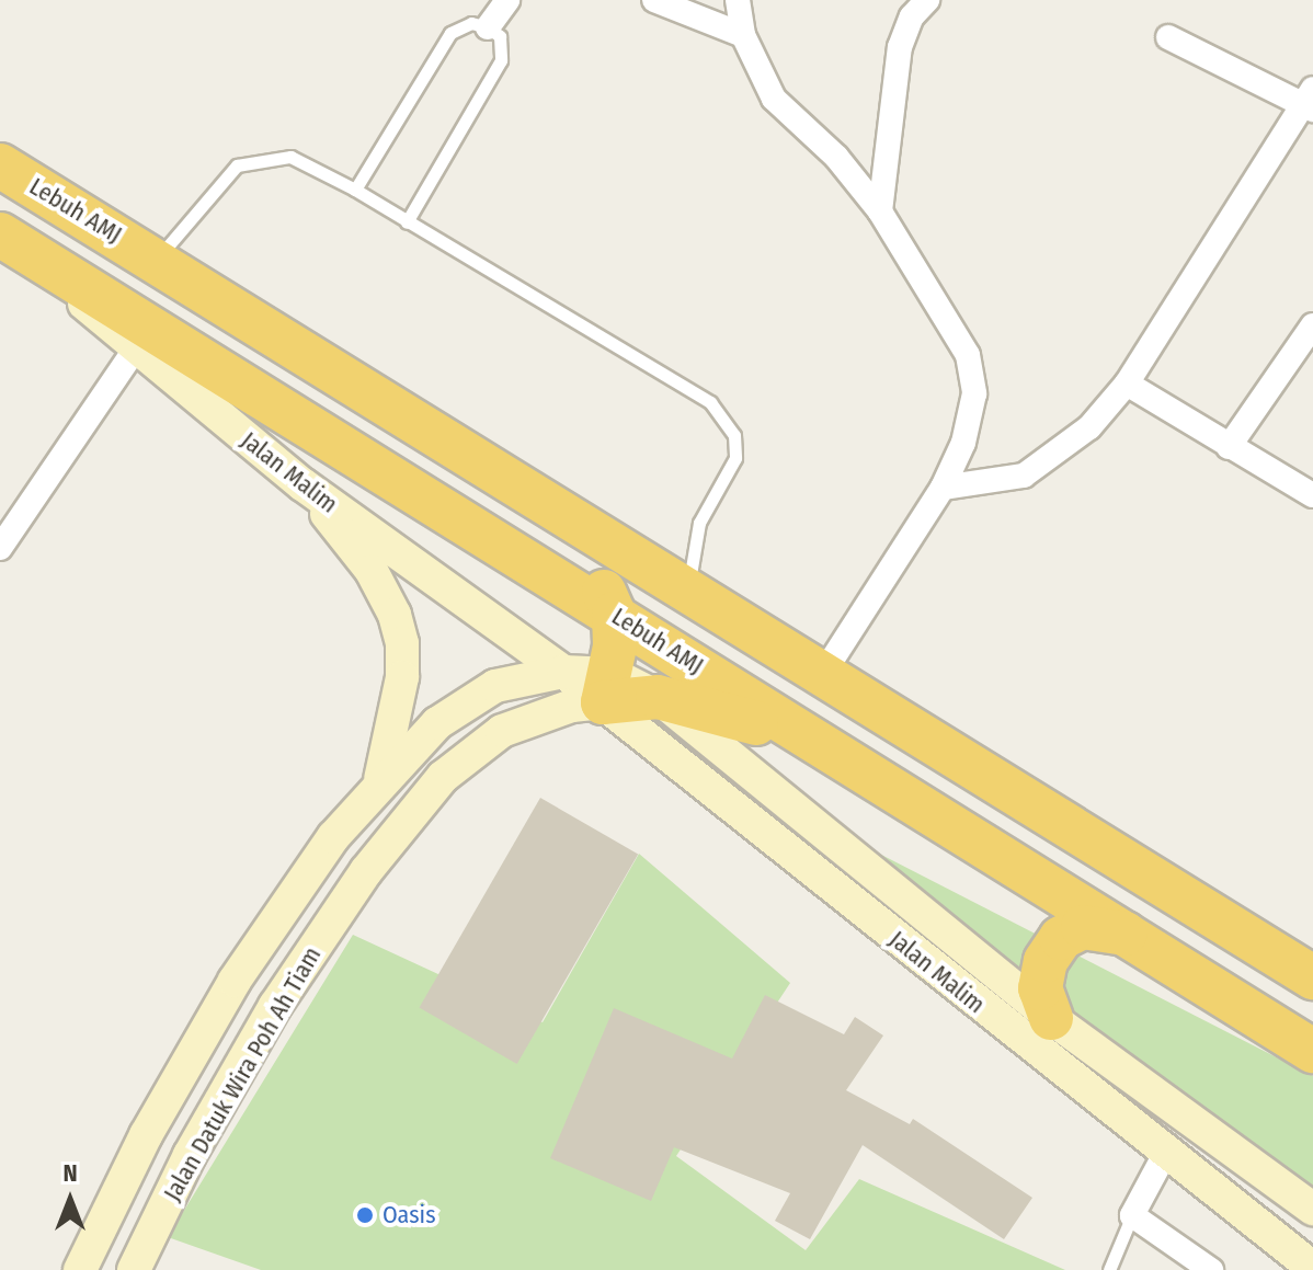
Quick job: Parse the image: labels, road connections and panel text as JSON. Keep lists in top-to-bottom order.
{
  "streets": {
    "highway": ["Lebuh AMJ"],
    "main road": ["Jalan Malim", "Jalan Datuk Wira Poh Ah Tiam"]
  },
  "crossings": [
    ["Lebuh AMJ", "Jalan Malim"],
    ["Jalan Malim", "Jalan Datuk Wira Poh Ah Tiam"]
  ],
  "places": ["Oasis"],
  "north": "top"
}
